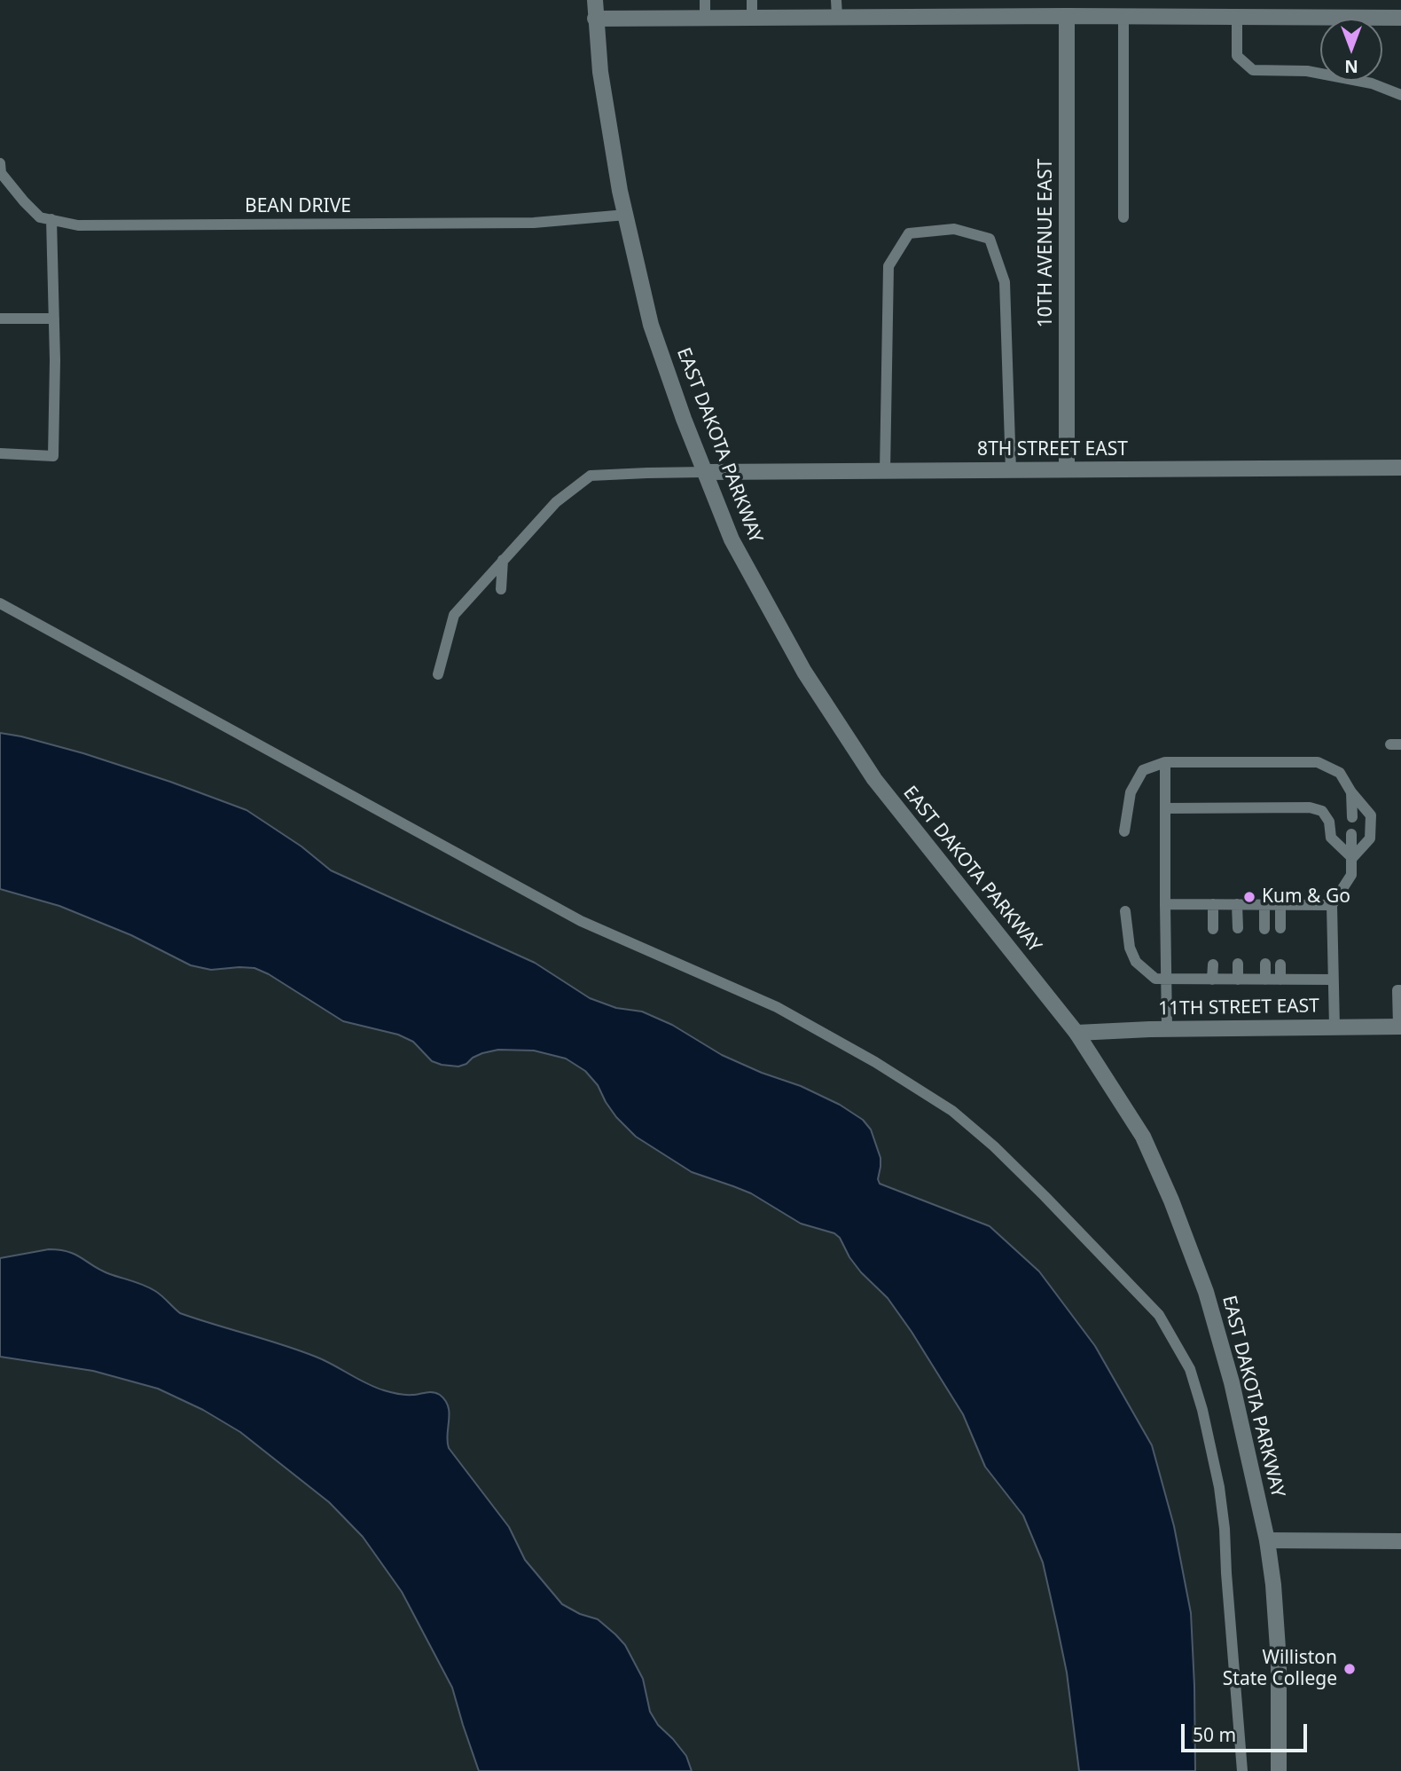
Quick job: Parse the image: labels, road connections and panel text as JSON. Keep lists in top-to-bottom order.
{
  "streets": {
    "street": [
      "10TH AVENUE EAST",
      "EAST DAKOTA PARKWAY",
      "8TH STREET EAST",
      "11TH STREET EAST"
    ],
    "lane": ["BEAN DRIVE"]
  },
  "crossings": [
    ["BEAN DRIVE", "EAST DAKOTA PARKWAY"],
    ["10TH AVENUE EAST", "8TH STREET EAST"],
    ["EAST DAKOTA PARKWAY", "8TH STREET EAST"],
    ["EAST DAKOTA PARKWAY", "11TH STREET EAST"]
  ],
  "places": ["Kum & Go", "Williston State College"],
  "scale_bar": "50 m",
  "north": "bottom"
}
